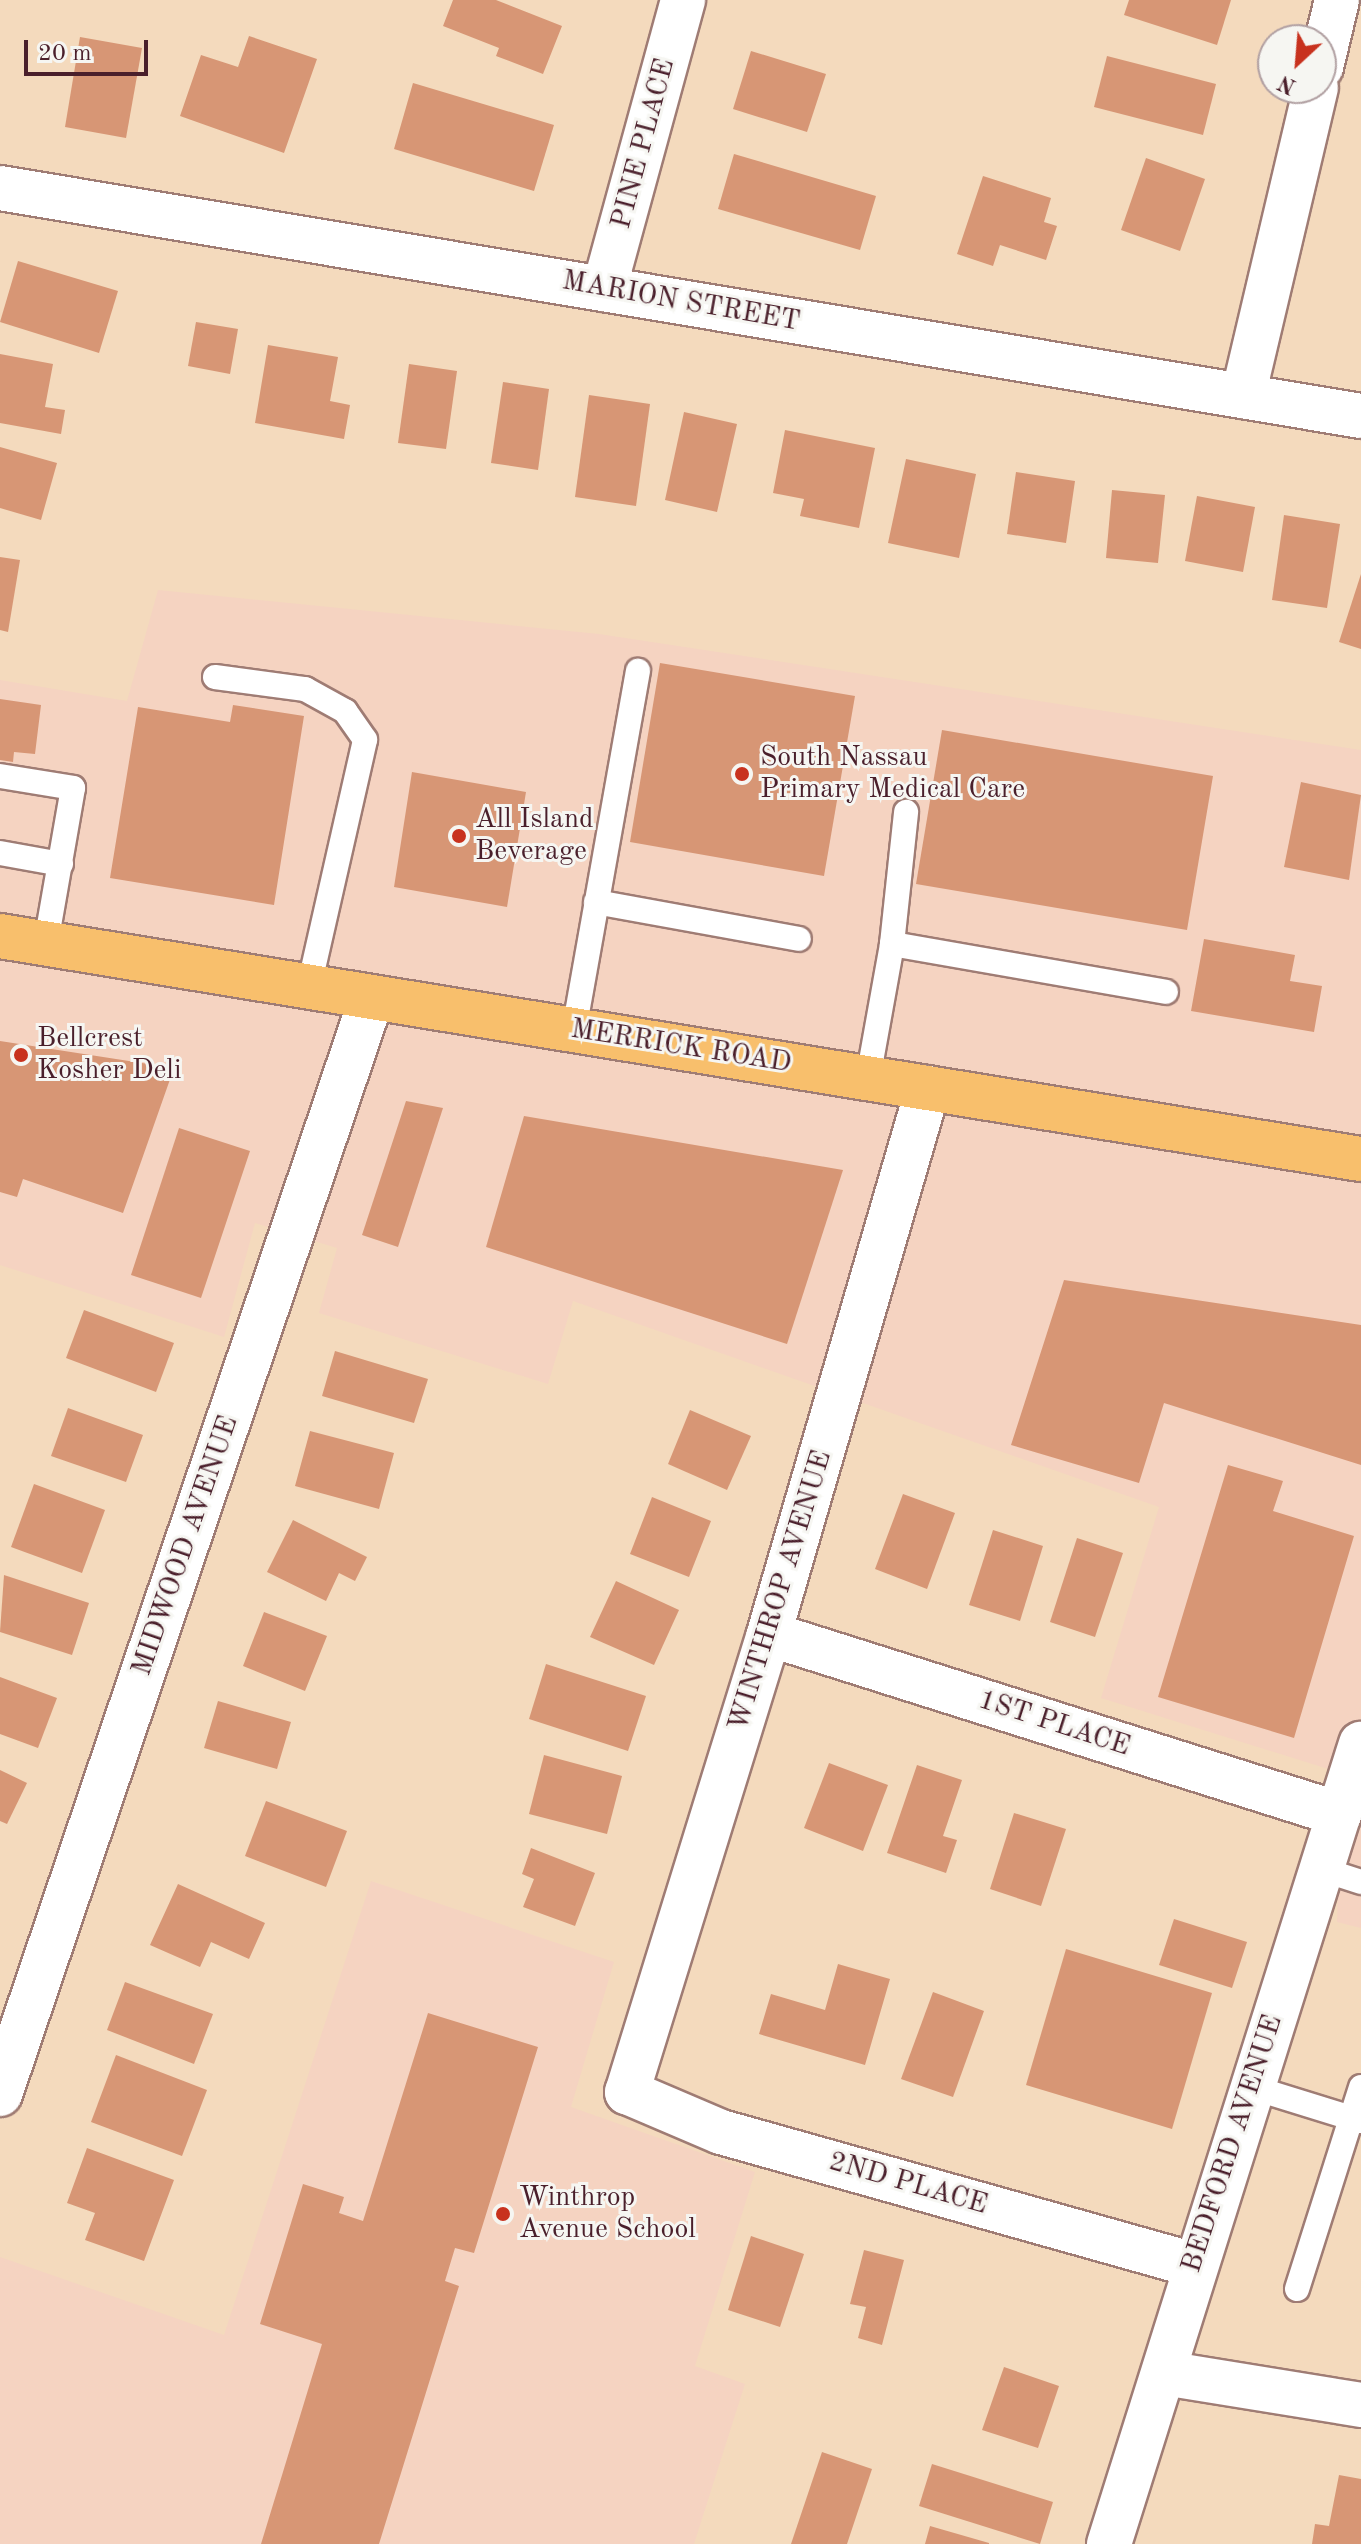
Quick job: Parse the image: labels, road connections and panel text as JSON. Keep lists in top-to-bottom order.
{
  "streets": {
    "main road": ["MERRICK ROAD"],
    "street": [
      "PINE PLACE",
      "MARION STREET",
      "MIDWOOD AVENUE",
      "WINTHROP AVENUE",
      "1ST PLACE",
      "BEDFORD AVENUE",
      "2ND PLACE"
    ]
  },
  "crossings": [
    ["PINE PLACE", "MARION STREET"],
    ["MERRICK ROAD", "MIDWOOD AVENUE"],
    ["MERRICK ROAD", "WINTHROP AVENUE"],
    ["WINTHROP AVENUE", "1ST PLACE"],
    ["WINTHROP AVENUE", "2ND PLACE"],
    ["1ST PLACE", "BEDFORD AVENUE"],
    ["BEDFORD AVENUE", "2ND PLACE"]
  ],
  "places": [
    "South Nassau Primary Medical Care",
    "All Island Beverage",
    "Bellcrest Kosher Deli",
    "Winthrop Avenue School"
  ],
  "scale_bar": "20 m",
  "north": "bottom left"
}
